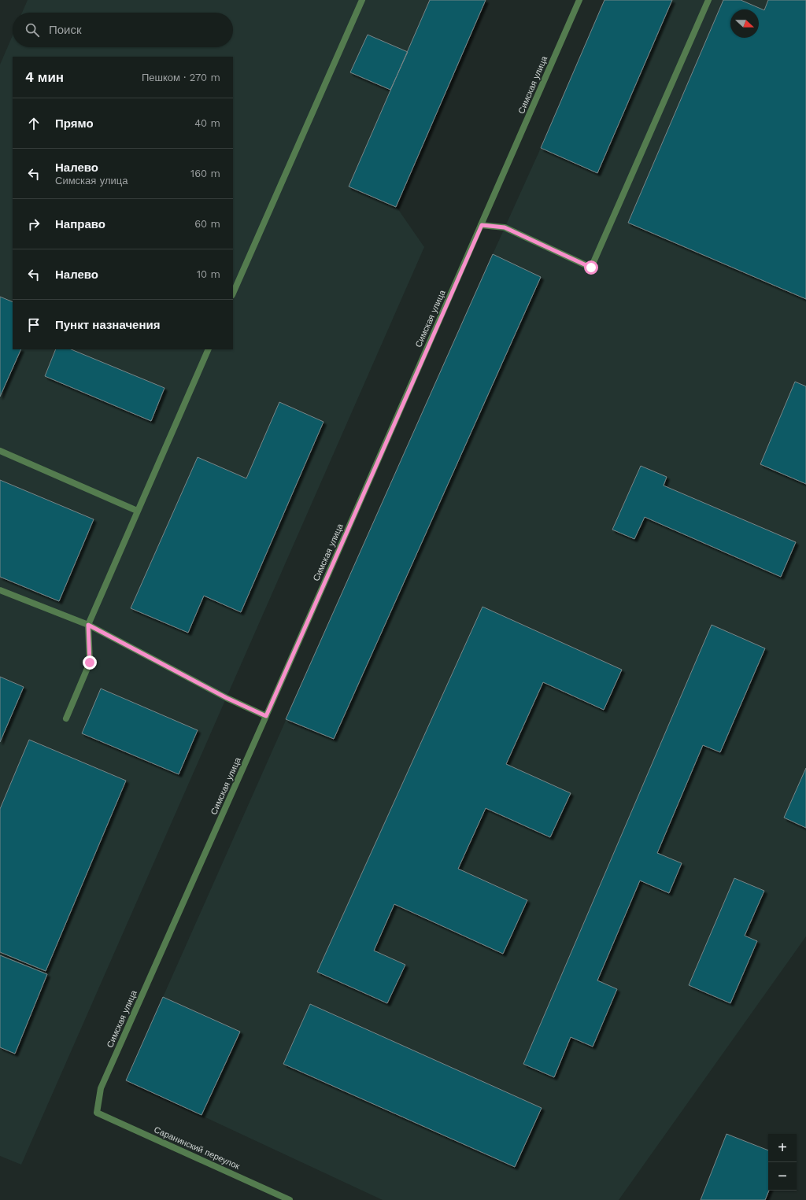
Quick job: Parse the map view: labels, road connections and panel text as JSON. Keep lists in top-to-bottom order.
{
  "streets": {
    "street": ["Симская улица", "Саранинский переулок"]
  },
  "crossings": [
    ["Симская улица", "Саранинский переулок"]
  ],
  "north": "right",
  "page": {
    "search": "Поиск",
    "heading": ["4 мин", "Пешком · 270 m"],
    "list": [
      ["Прямо", "40 m"],
      ["Налево", "Симская улица", "160 m"],
      ["Направо", "60 m"],
      ["Налево", "10 m"],
      "Пункт назначения"
    ],
    "map_buttons": ["+", "−"]
  }
}
